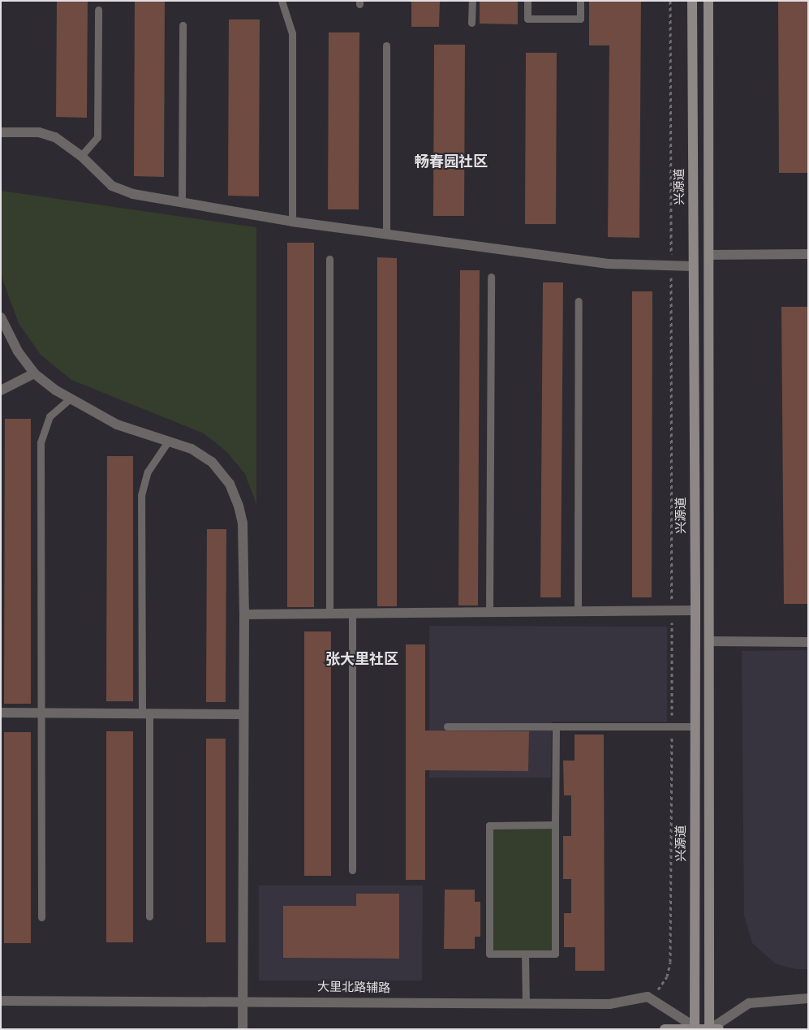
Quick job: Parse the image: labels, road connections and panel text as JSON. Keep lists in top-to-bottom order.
{
  "streets": {
    "main road": ["兴源道"],
    "street": ["大里北路辅路"]
  },
  "districts": ["畅春园社区", "张大里社区"]
}
